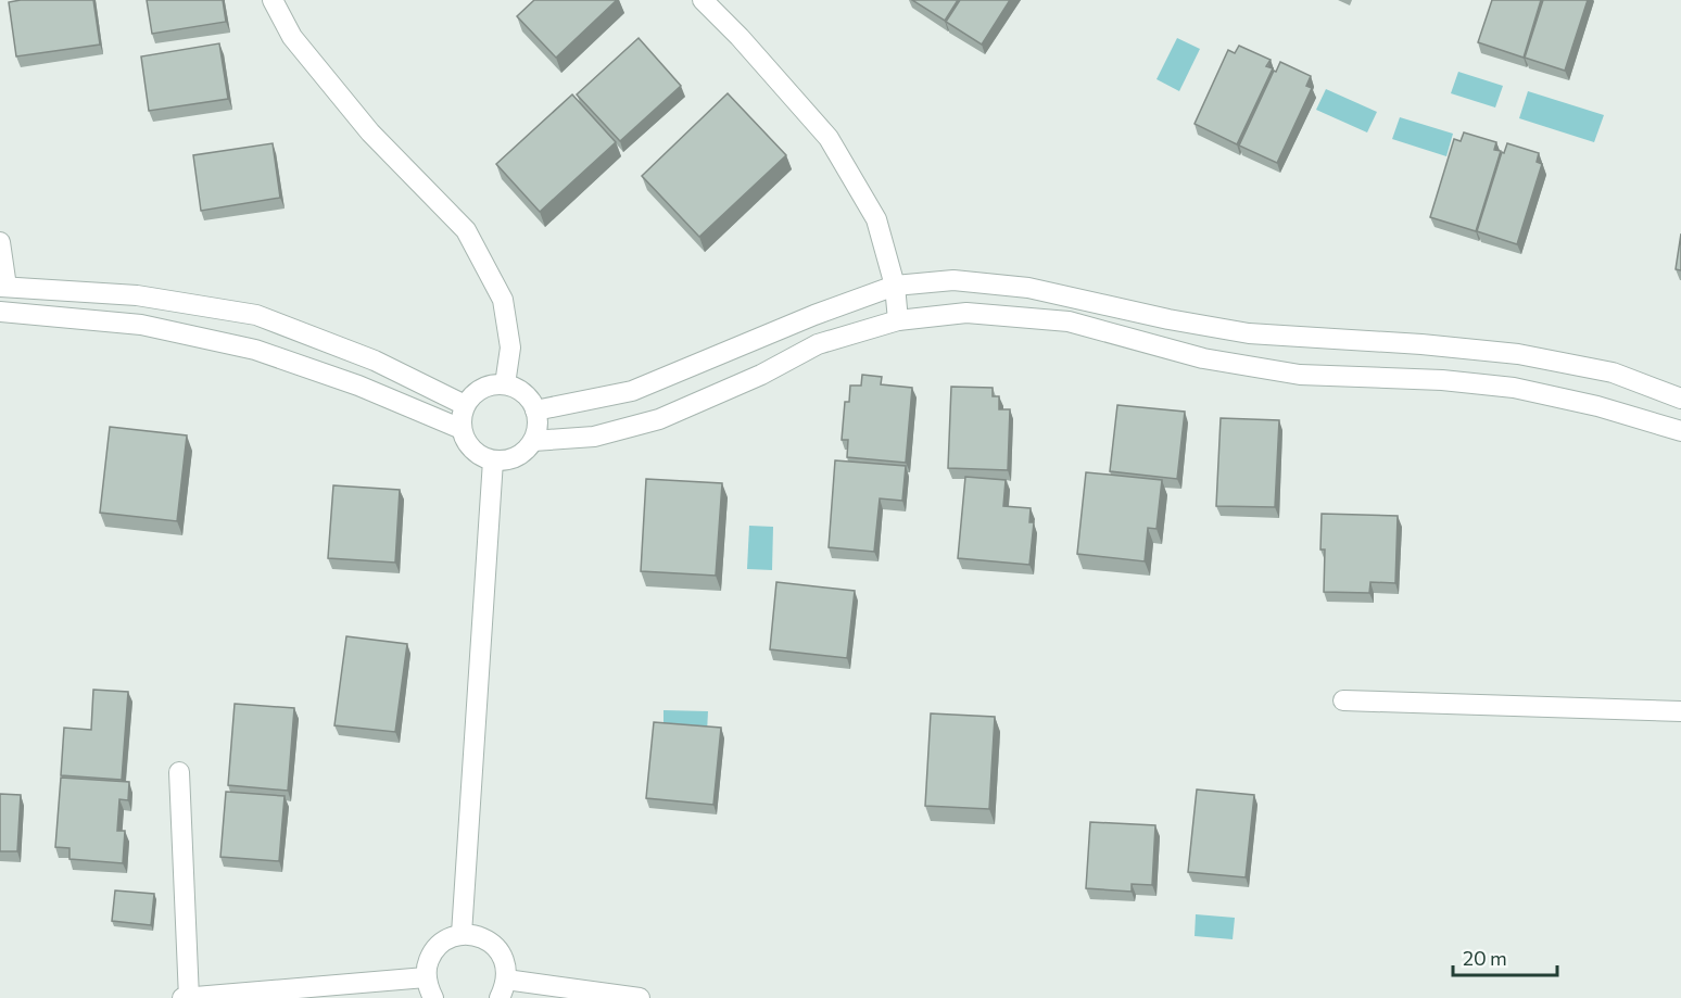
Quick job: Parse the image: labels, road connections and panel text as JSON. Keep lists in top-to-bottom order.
{
  "scale_bar": "20 m"
}
